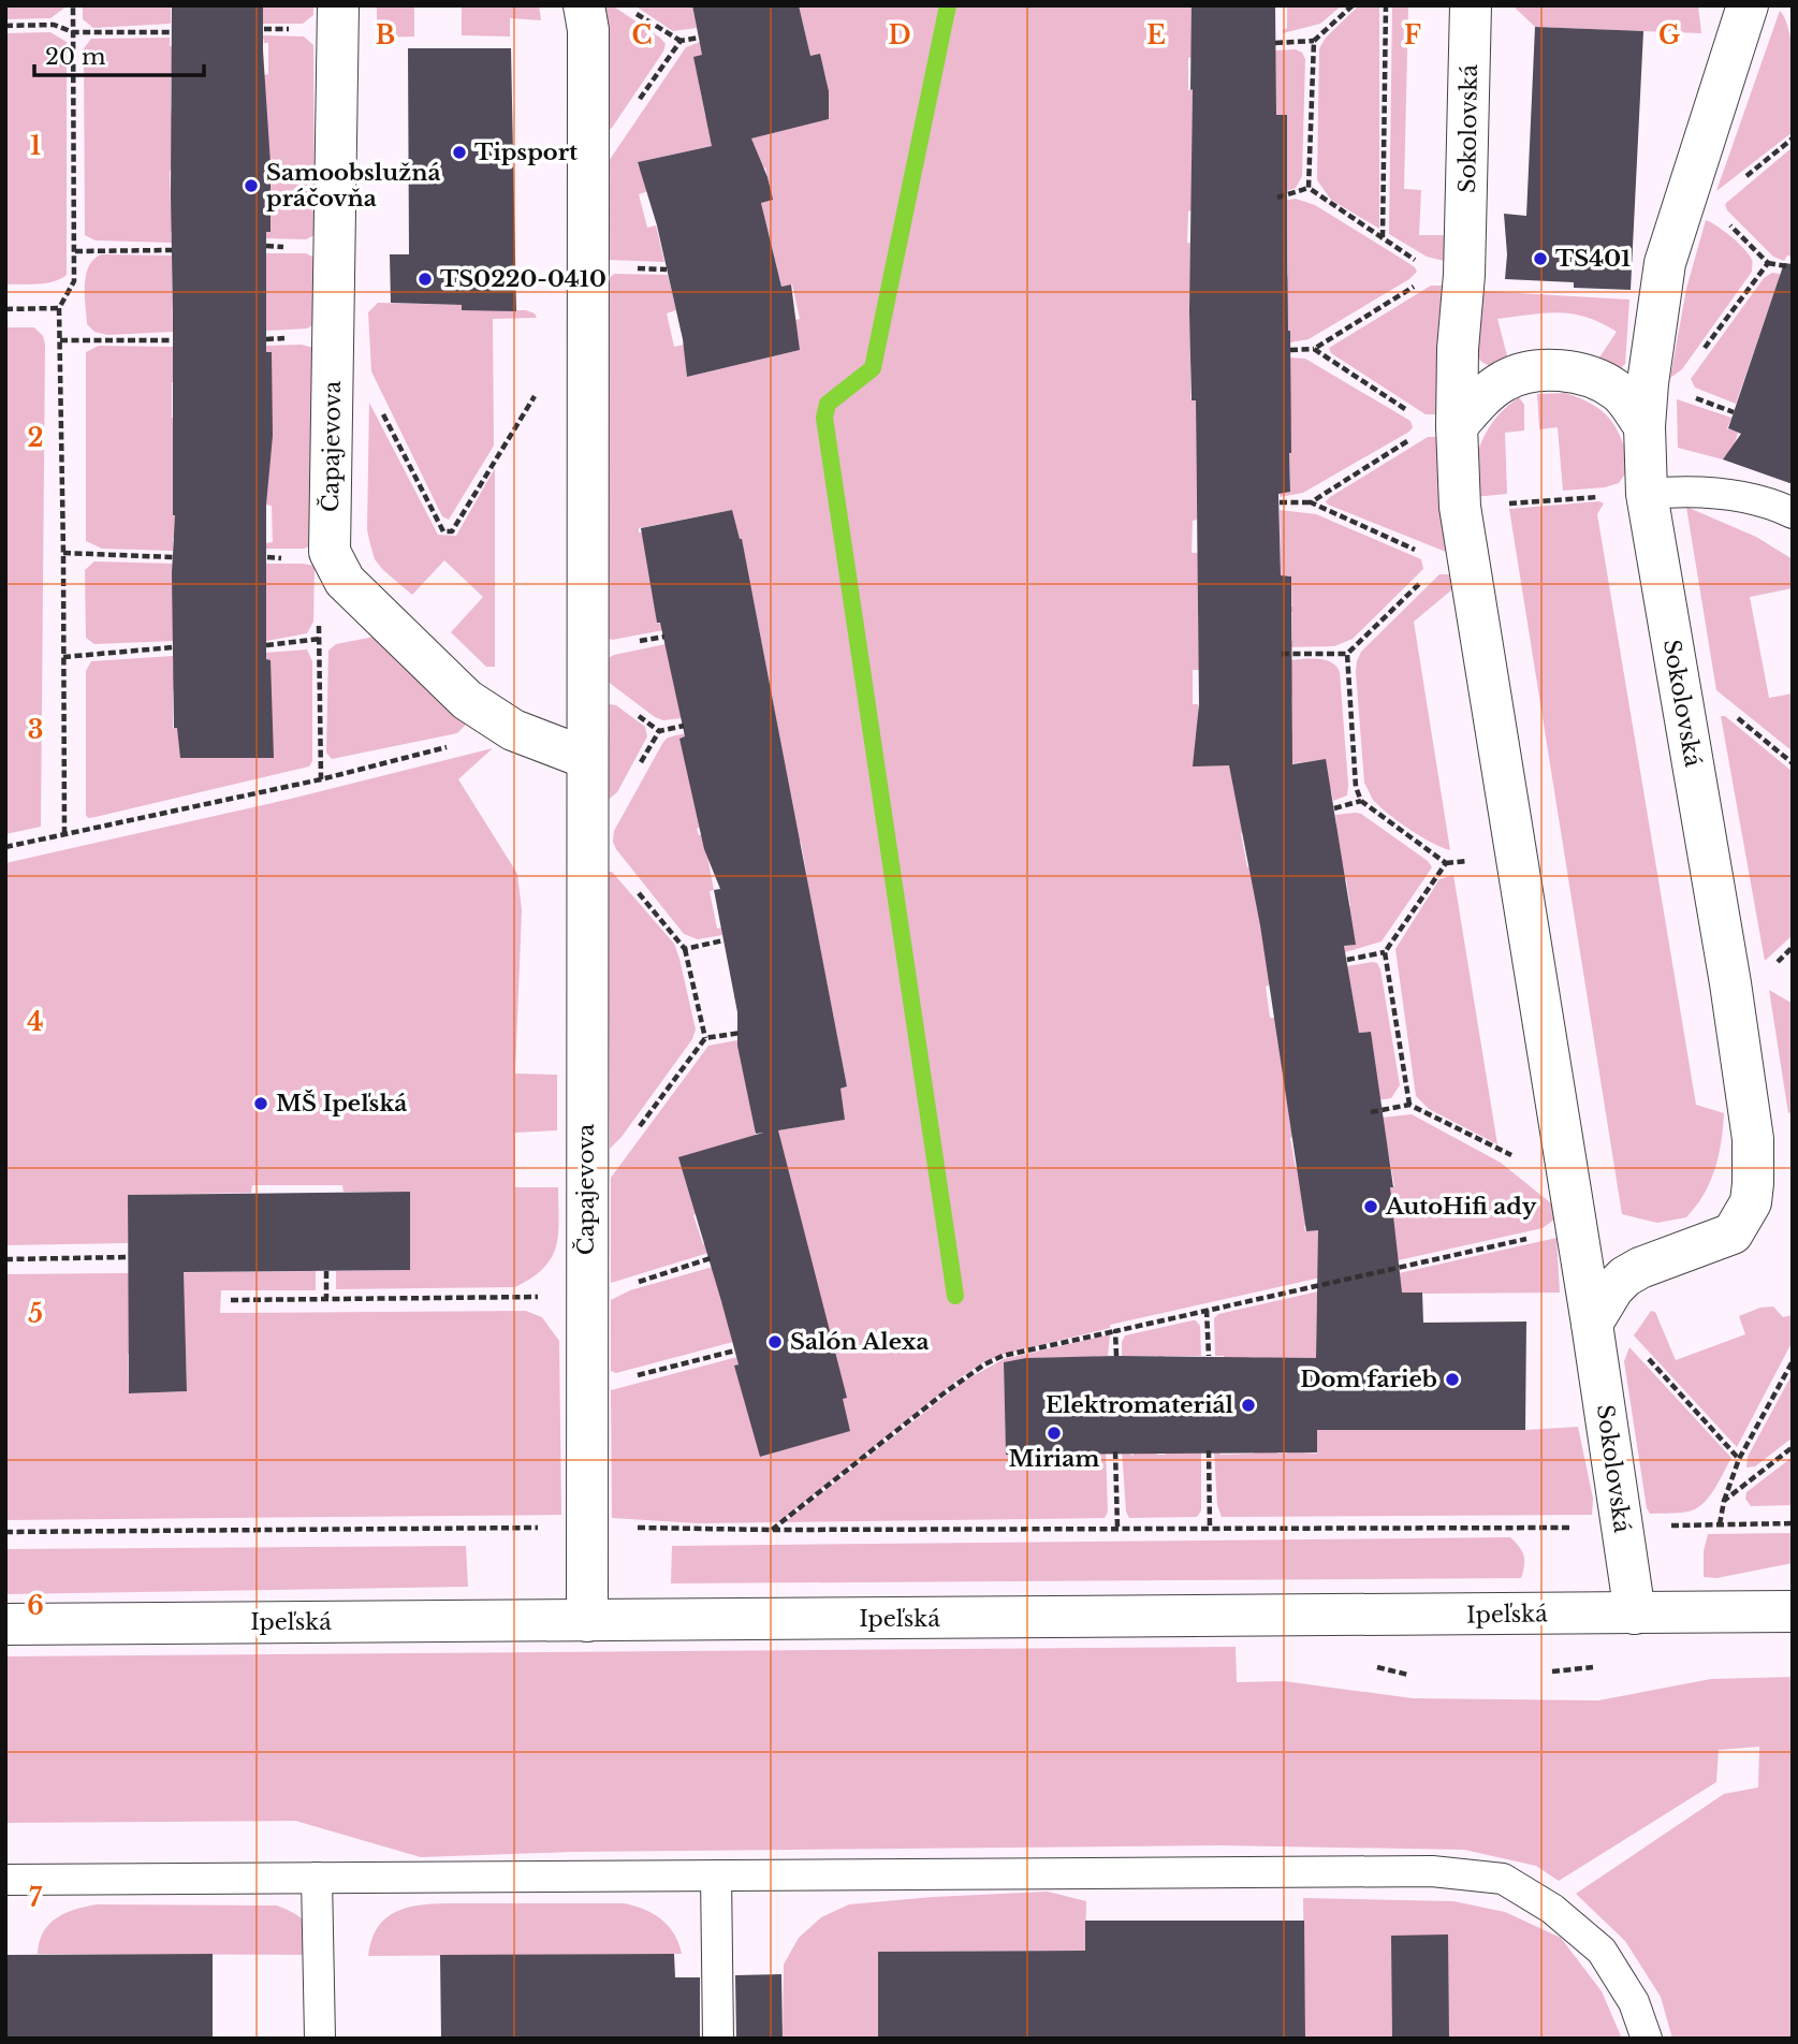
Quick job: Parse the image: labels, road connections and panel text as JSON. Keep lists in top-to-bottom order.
{
  "streets": {
    "street": ["Sokolovská", "Čapajevova", "Ipeľská"]
  },
  "crossings": [
    ["Sokolovská", "Ipeľská"],
    ["Čapajevova", "Ipeľská"]
  ],
  "places": [
    "Tipsport",
    "Samoobslužná práčovňa",
    "TS401",
    "TS0220-0410",
    "MŠ Ipeľská",
    "AutoHifi ady",
    "Salón Alexa",
    "Dom farieb",
    "Elektromateriál",
    "Miriam"
  ],
  "scale_bar": "20 m",
  "grid": {
    "columns": [
      "B",
      "C",
      "D",
      "E",
      "F",
      "G"
    ],
    "rows": [
      "1",
      "2",
      "3",
      "4",
      "5",
      "6",
      "7"
    ]
  }
}
